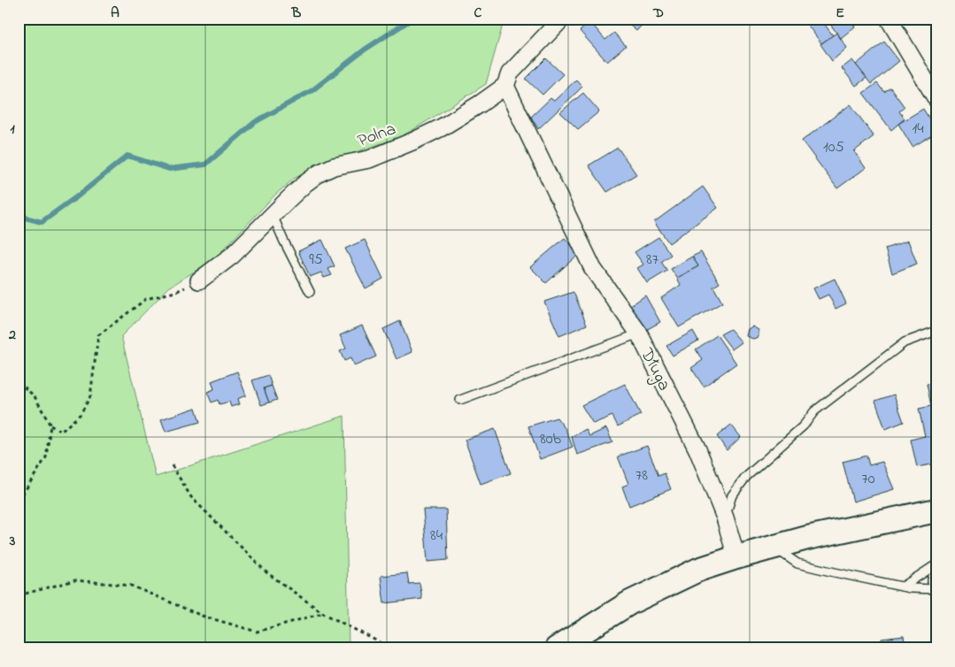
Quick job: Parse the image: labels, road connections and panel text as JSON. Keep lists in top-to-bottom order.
{
  "streets": {
    "street": ["Polna", "Długa"]
  },
  "crossings": [
    ["Polna", "Długa"]
  ],
  "house_numbers": [
    "14",
    "105",
    "95",
    "87",
    "80b",
    "78",
    "70",
    "84"
  ],
  "grid": {
    "columns": [
      "A",
      "B",
      "C",
      "D",
      "E"
    ],
    "rows": ["1", "2", "3"]
  }
}
